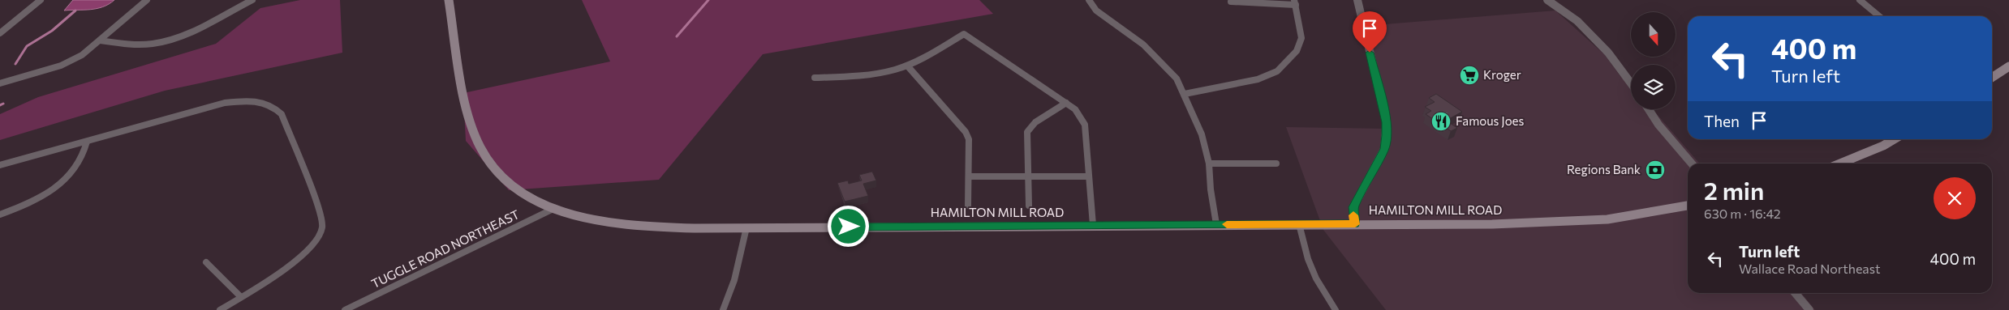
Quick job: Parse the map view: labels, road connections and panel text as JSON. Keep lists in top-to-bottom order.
{
  "streets": {
    "main road": ["HAMILTON MILL ROAD"],
    "street": ["TUGGLE ROAD NORTHEAST"]
  },
  "crossings": [
    ["HAMILTON MILL ROAD", "TUGGLE ROAD NORTHEAST"]
  ],
  "places": {
    "supermarket": ["Kroger"],
    "restaurant": ["Famous Joes"],
    "bank": ["Regions Bank"]
  },
  "north": "bottom",
  "page": {
    "turn": ["400 m", "Turn left"],
    "then": "Then",
    "heading": ["2 min", "630 m · 16:42"],
    "list": [
      {
        "name": "Turn left",
        "note": "Wallace Road Northeast",
        "value": "400 m"
      }
    ]
  }
}
